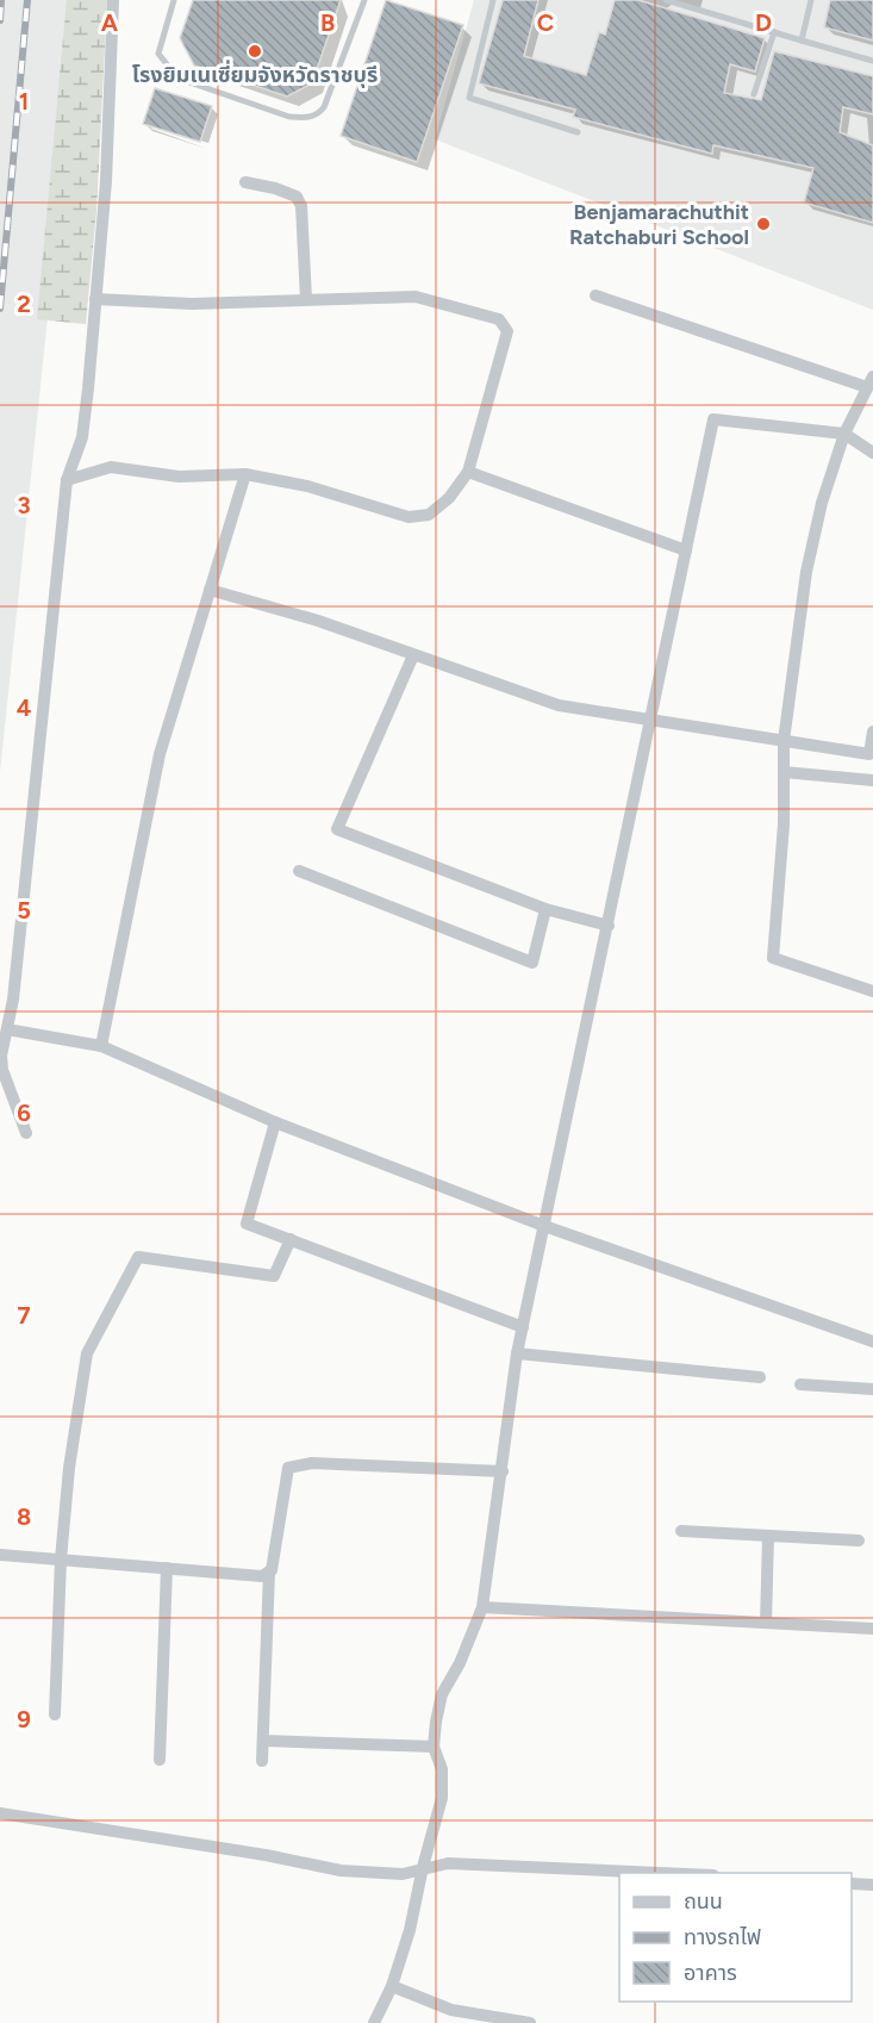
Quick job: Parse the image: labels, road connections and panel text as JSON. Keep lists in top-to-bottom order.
{
  "places": ["โรงยิมเนเซี่ยมจังหวัดราชบุรี", "Benjamarachuthit Ratchaburi School"],
  "legend": ["ถนน", "ทางรถไฟ", "อาคาร"],
  "grid": {
    "columns": [
      "A",
      "B",
      "C",
      "D"
    ],
    "rows": [
      "1",
      "2",
      "3",
      "4",
      "5",
      "6",
      "7",
      "8",
      "9"
    ]
  }
}
